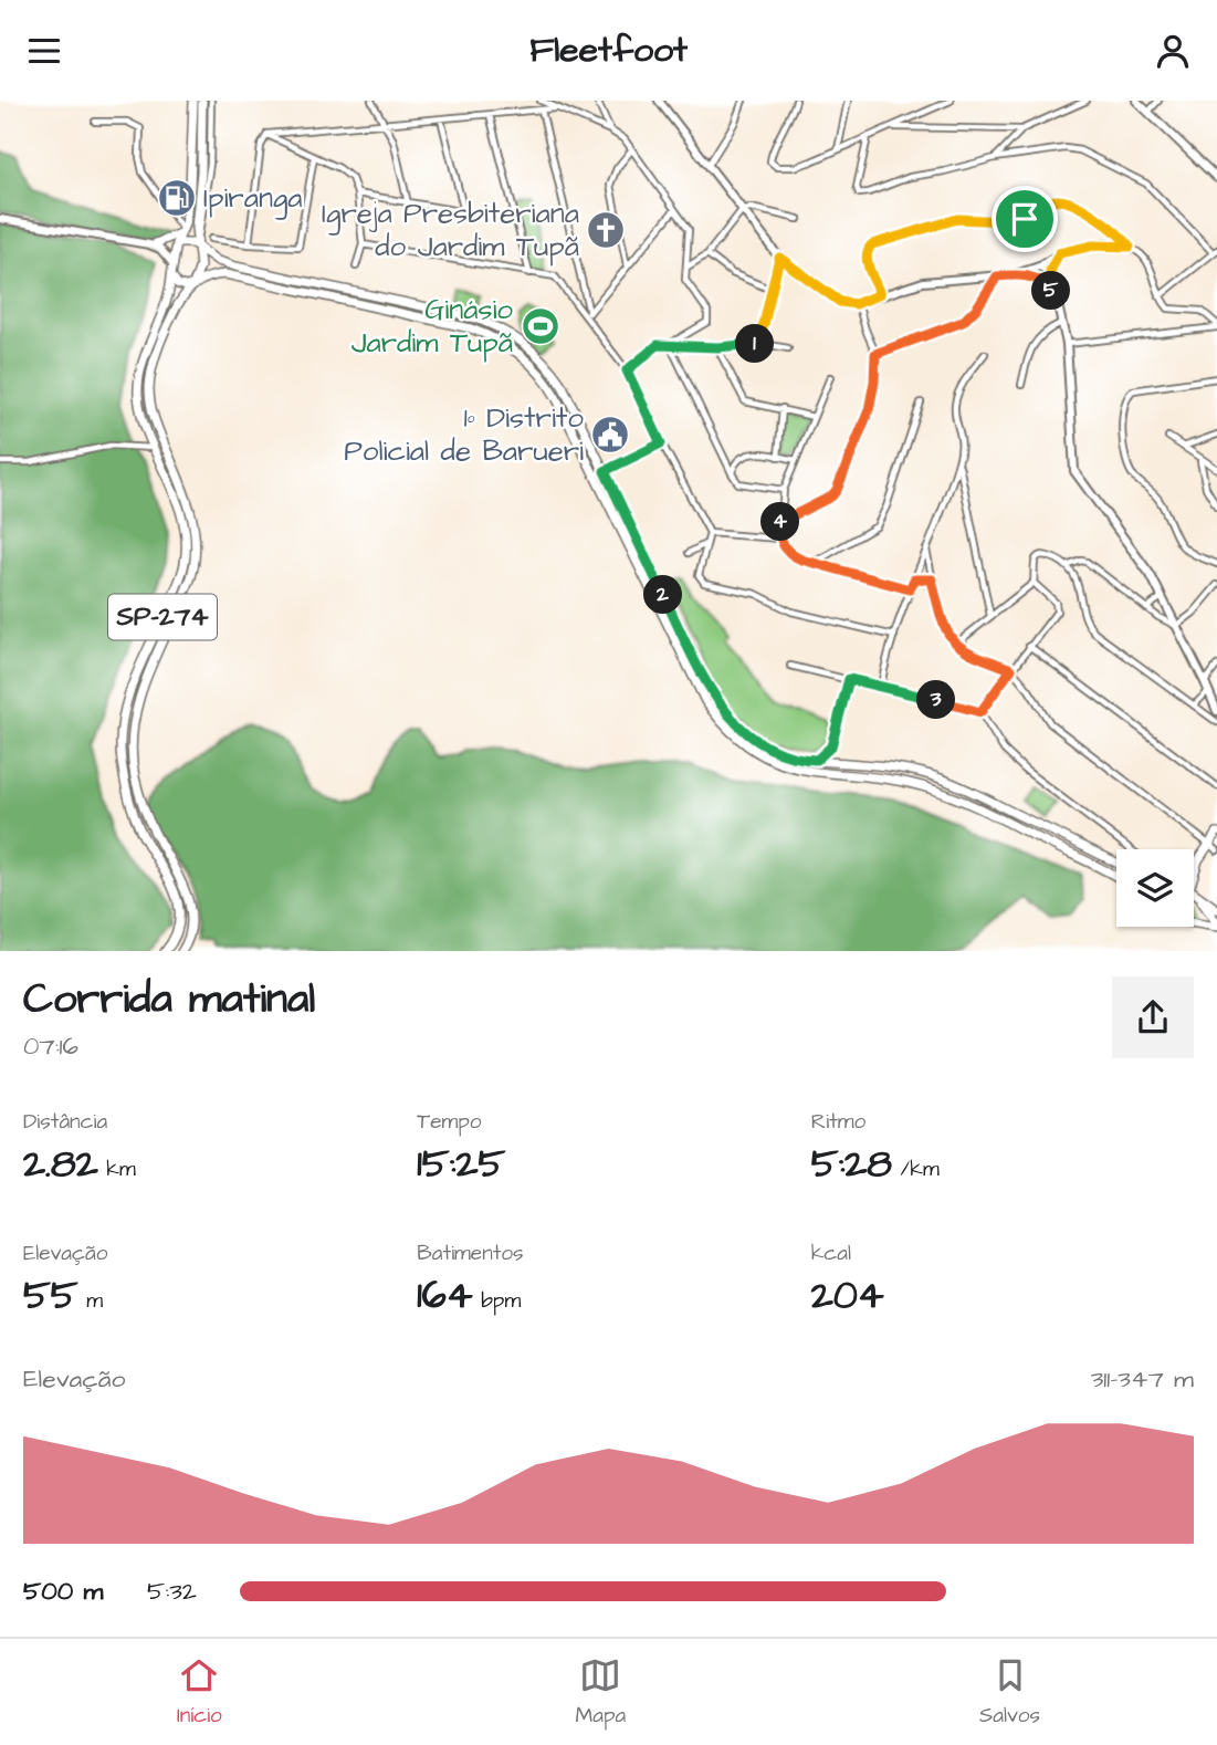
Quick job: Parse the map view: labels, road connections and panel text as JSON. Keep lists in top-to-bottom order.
{
  "streets": {
    "main road": ["SP-274"]
  },
  "places": {
    "fuel station": ["Ipiranga"],
    "church": ["Igreja Presbiteriana do Jardim Tupã"],
    "sports": ["Ginásio Jardim Tupã"],
    "public building": ["1º Distrito Policial de Barueri"]
  },
  "page": {
    "header": "Fleetfoot",
    "pins": [
      "5",
      "1",
      "4",
      "2",
      "3"
    ],
    "heading": ["Corrida matinal", "07:16"],
    "stats": [
      ["Distância", "2.82 km"],
      ["Tempo", "15:25"],
      ["Ritmo", "5:28 /km"],
      ["Elevação", "55 m"],
      ["Batimentos", "164 bpm"],
      ["kcal", "204"]
    ],
    "chart": ["Elevação", "311–347 m"],
    "list": [
      {
        "name": "500 m",
        "note": "5:32"
      }
    ],
    "tabs": ["Início", "Mapa", "Salvos"]
  }
}
